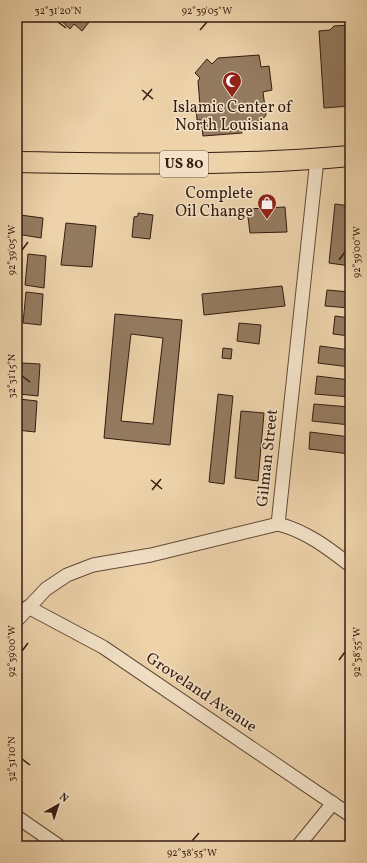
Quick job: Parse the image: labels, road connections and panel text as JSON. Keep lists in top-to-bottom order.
{
  "streets": {
    "main road": ["US 80"],
    "street": ["Gilman Street", "Groveland Avenue"]
  },
  "crossings": [
    ["US 80", "Gilman Street"],
    ["Gilman Street", "Groveland Avenue"]
  ],
  "places": {
    "mosque": ["Islamic Center of North Louisiana"],
    "shop": ["Complete Oil Change"]
  },
  "north": "top right",
  "coordinates": [
    "32°31'20\"N",
    "92°39'05\"W",
    "92°39'00\"W",
    "32°31'15\"N",
    "92°38'55\"W",
    "32°31'10\"N"
  ]
}
